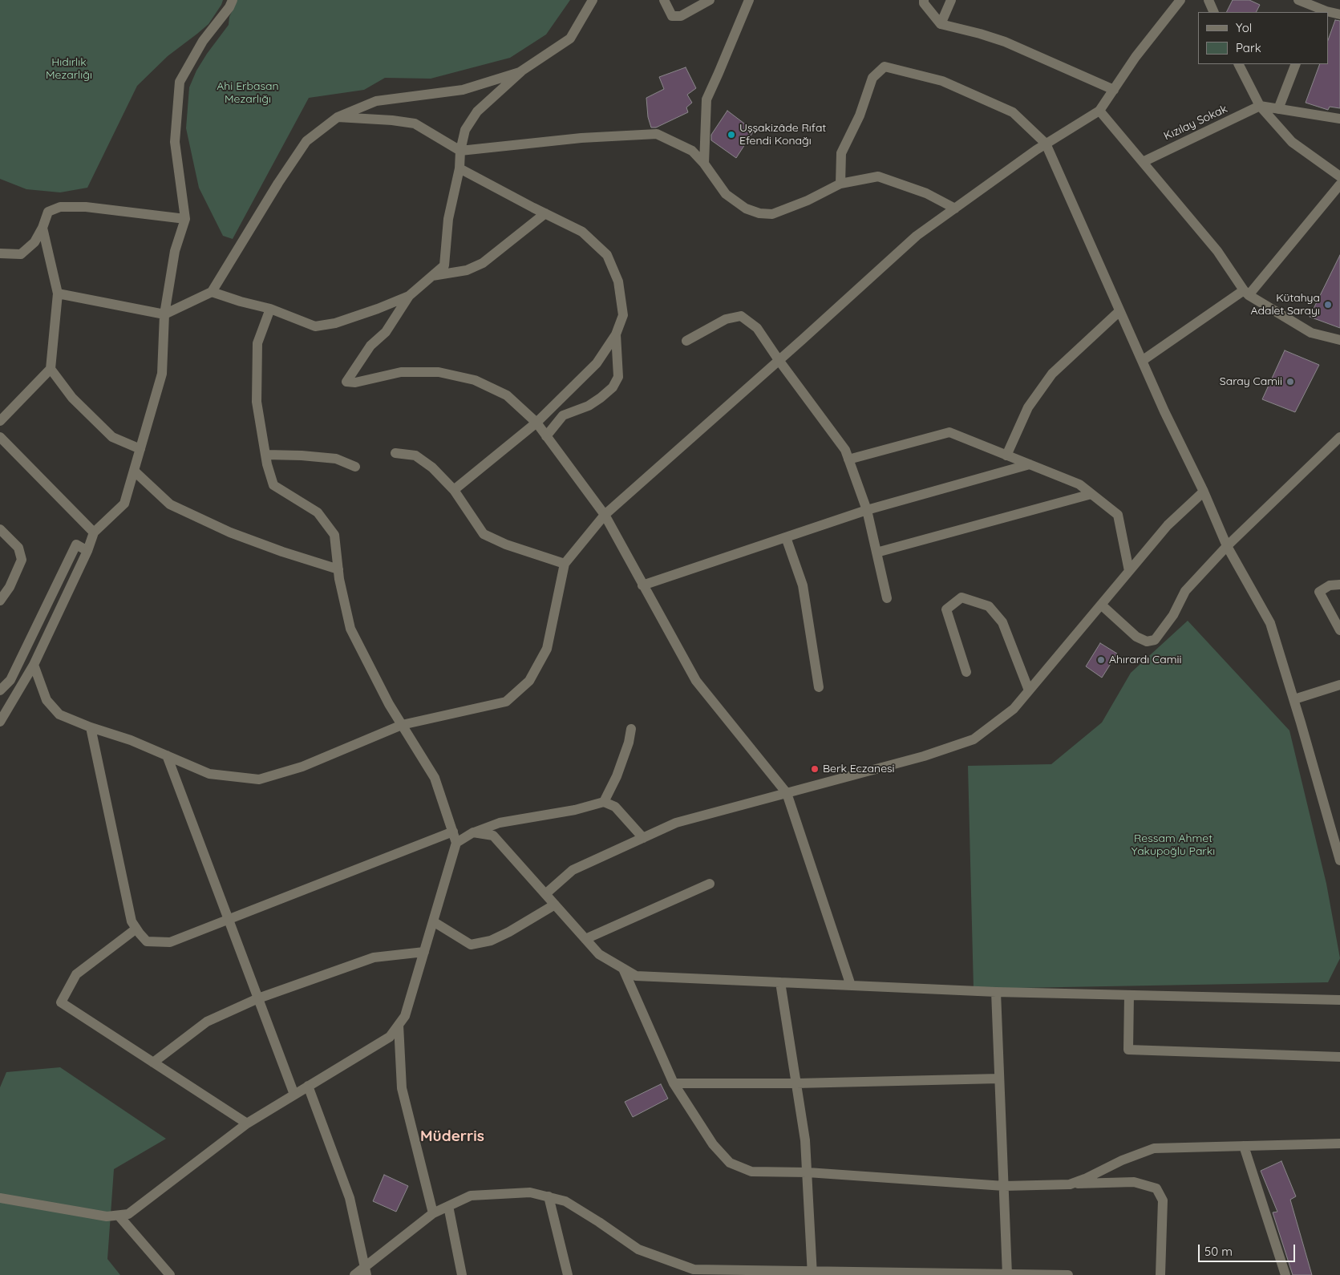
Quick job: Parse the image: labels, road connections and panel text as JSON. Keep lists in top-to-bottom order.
{
  "streets": {
    "street": ["Kızılay Sokak"]
  },
  "districts": ["Müderris"],
  "parks": ["Hıdırlık Mezarlığı", "Ahi Erbasan Mezarlığı", "Ressam Ahmet Yakupoğlu Parkı"],
  "places": [
    "Uşşakizâde Rıfat Efendi Konağı",
    "Kütahya Adalet Sarayı",
    "Saray Camii",
    "Ahırardı Camii",
    "Berk Eczanesi"
  ],
  "legend": ["Yol", "Park"],
  "scale_bar": "50 m"
}
